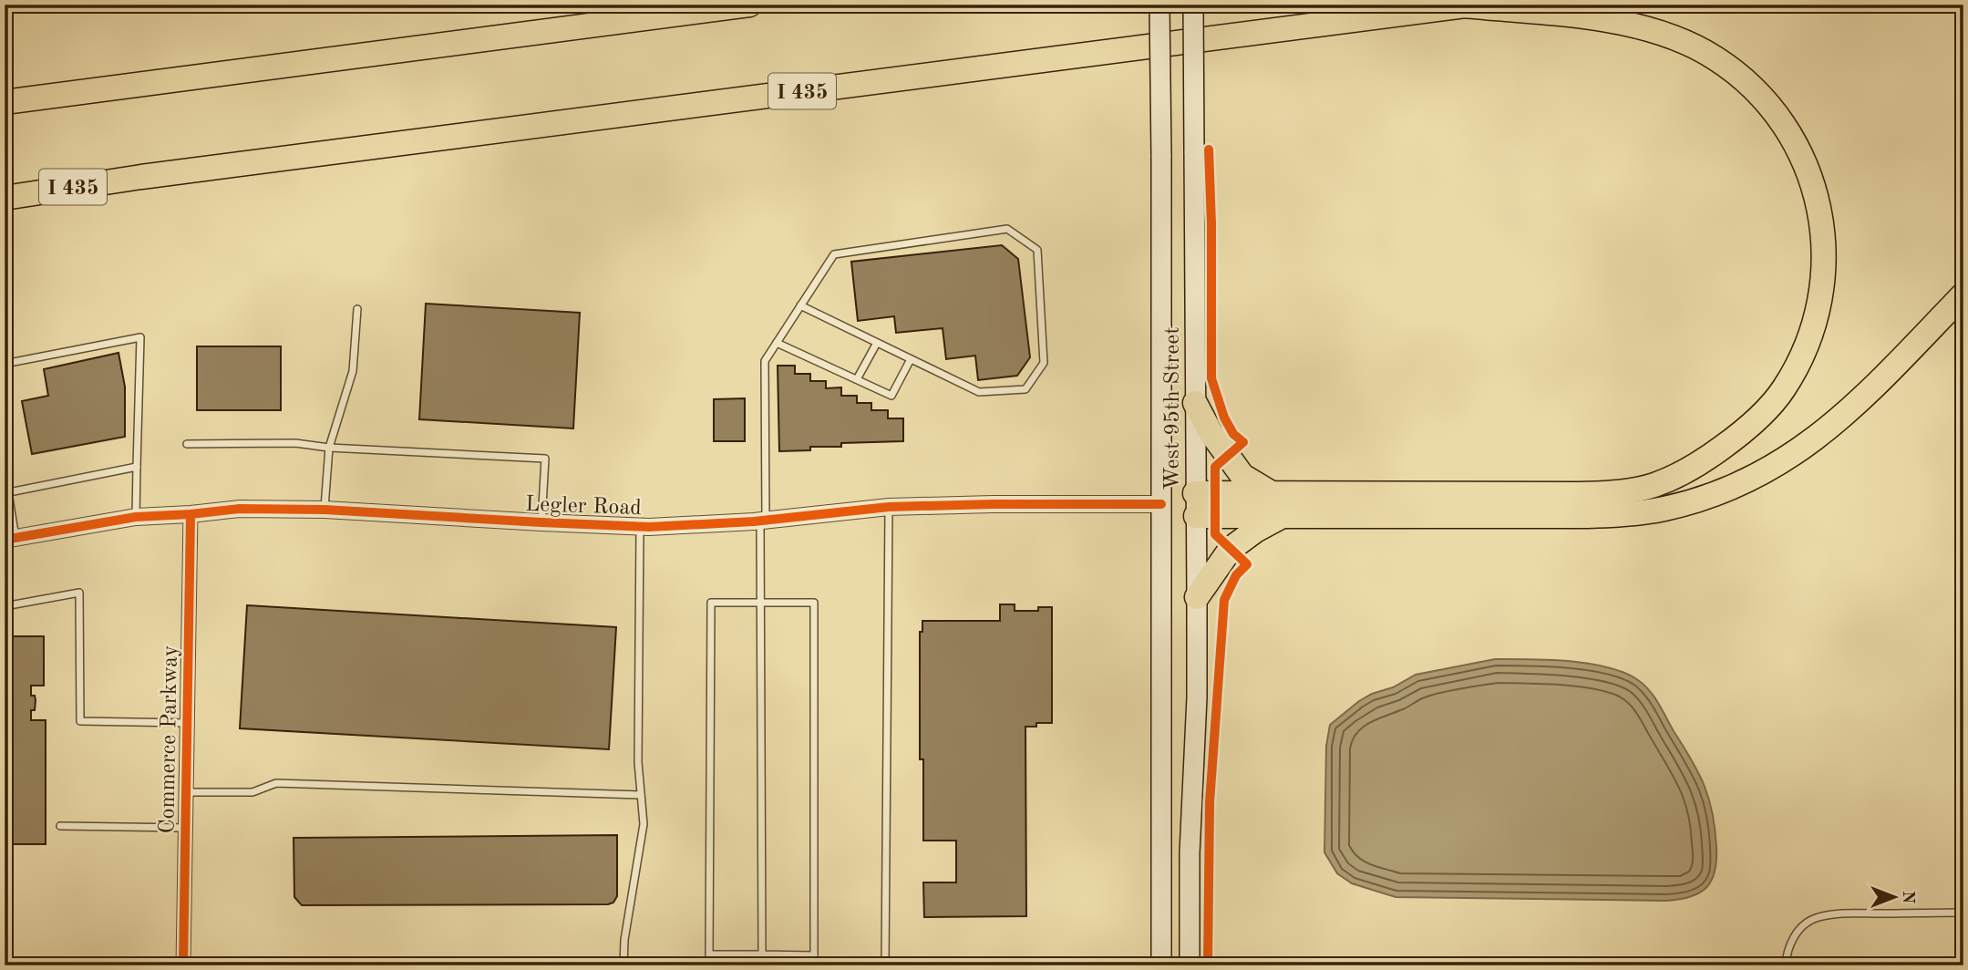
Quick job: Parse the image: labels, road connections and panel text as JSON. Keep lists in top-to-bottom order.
{
  "streets": {
    "highway": ["I 435"],
    "main road": ["West 95th Street"],
    "street": ["Legler Road", "Commerce Parkway"]
  },
  "crossings": [
    ["West 95th Street", "Legler Road"],
    ["Legler Road", "Commerce Parkway"]
  ],
  "north": "right"
}
